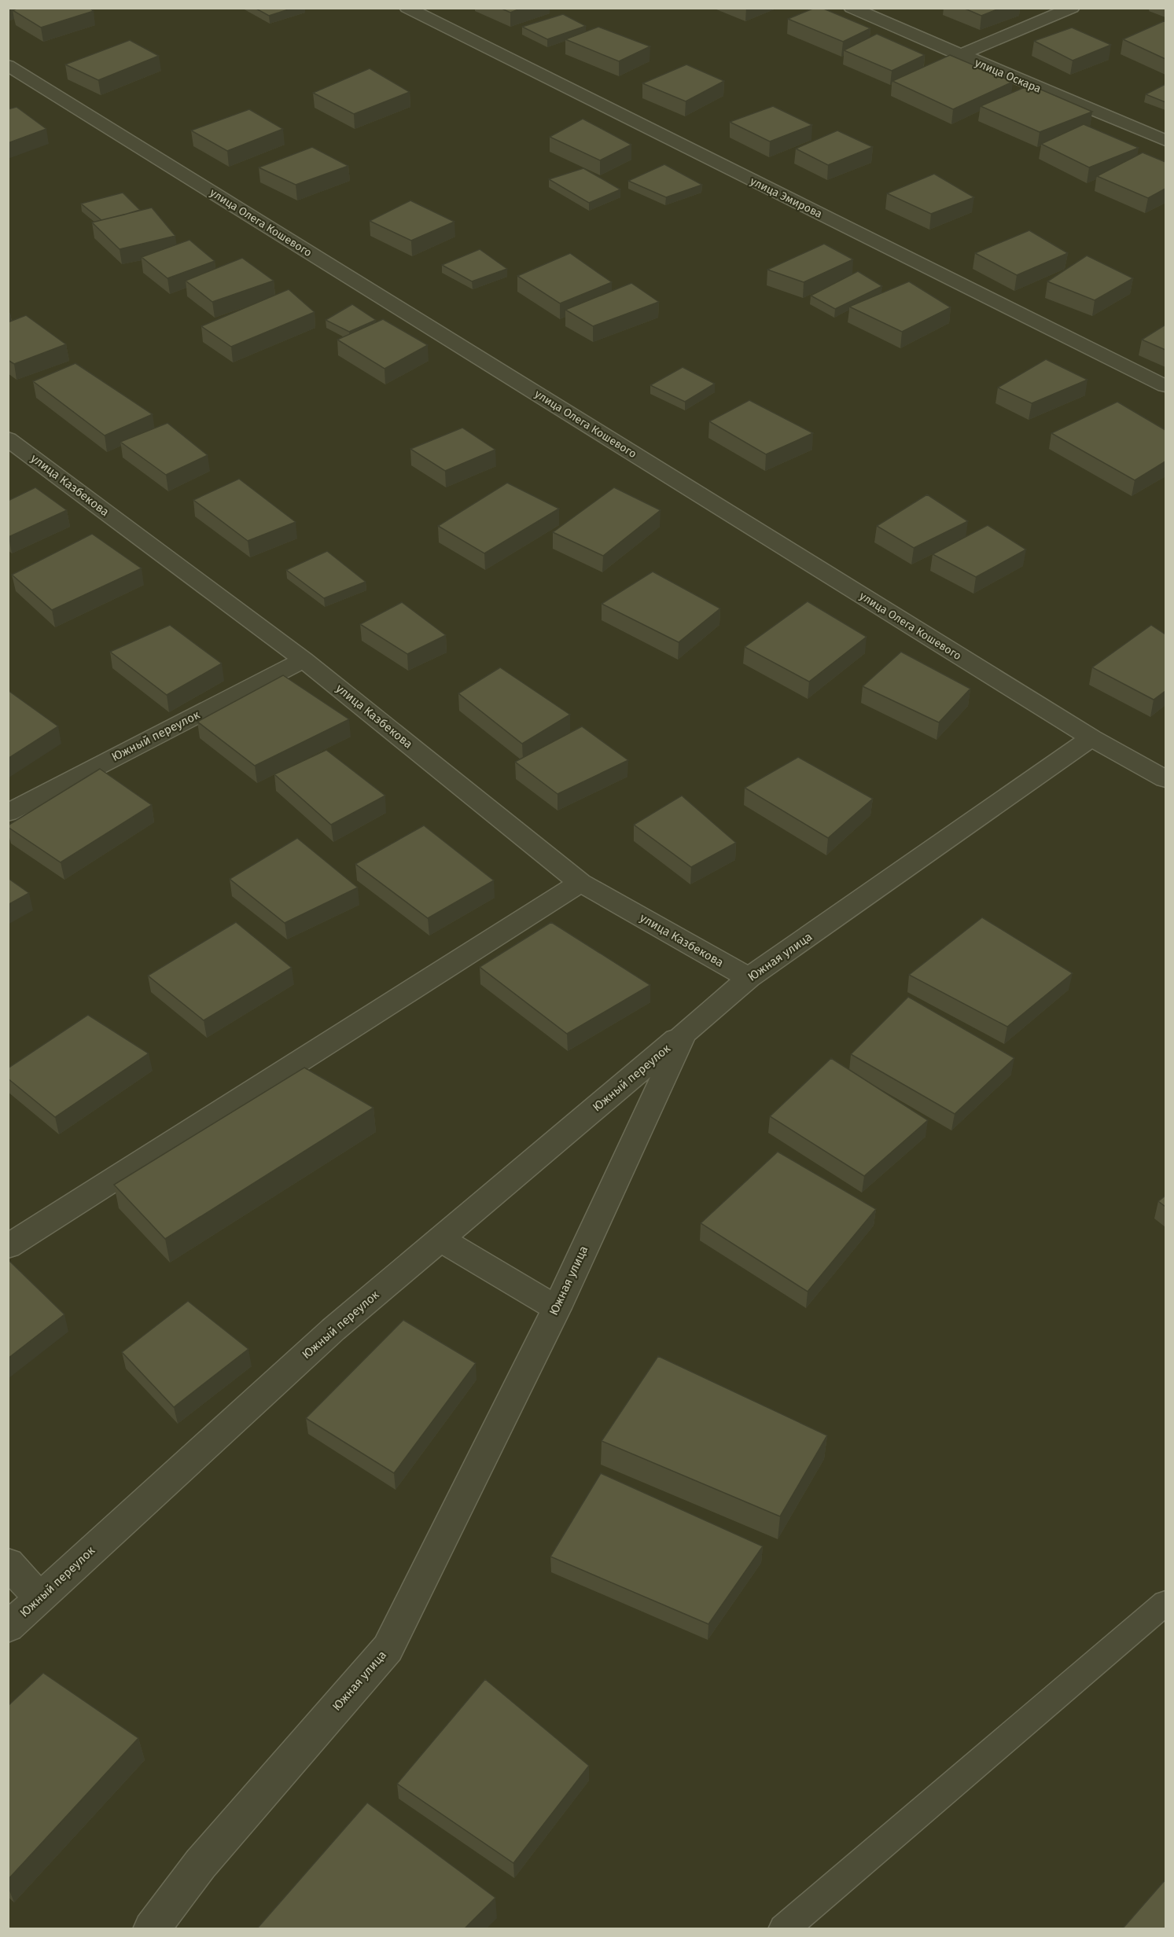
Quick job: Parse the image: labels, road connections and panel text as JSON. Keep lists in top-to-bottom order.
{
  "streets": {
    "street": [
      "улица Оскара",
      "улица Эмирова",
      "улица Олега Кошевого",
      "улица Казбекова",
      "Южный переулок",
      "Южная улица"
    ]
  },
  "crossings": [
    ["улица Олега Кошевого", "Южная улица"],
    ["улица Казбекова", "Южный переулок"],
    ["улица Казбекова", "Южная улица"],
    ["Южный переулок", "Южная улица"]
  ]
}
